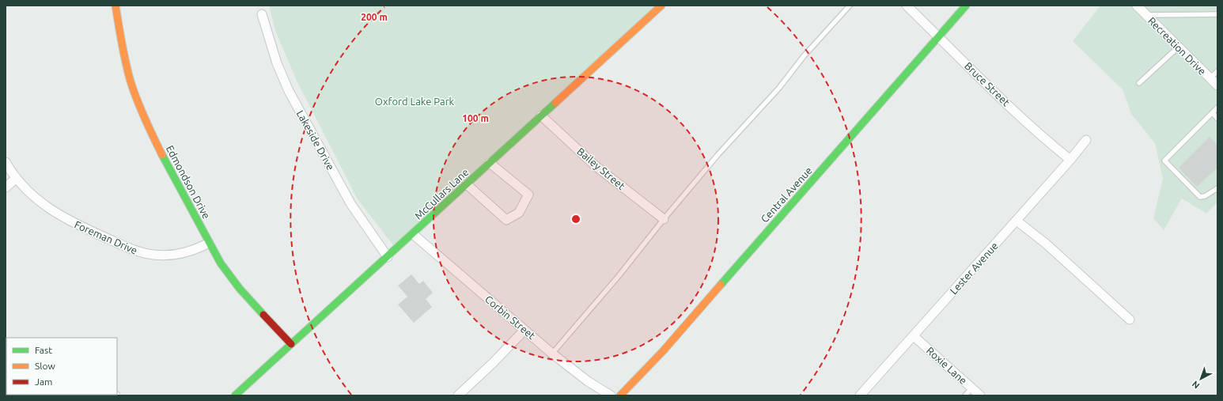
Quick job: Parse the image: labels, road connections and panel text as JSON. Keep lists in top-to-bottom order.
{
  "streets": {
    "street": [
      "Recreation Drive",
      "Bruce Street",
      "Lakeside Drive",
      "Bailey Street",
      "Edmondson Drive",
      "McCullars Lane",
      "Central Avenue",
      "Foreman Drive",
      "Lester Avenue",
      "Corbin Street",
      "Roxie Lane"
    ]
  },
  "crossings": [
    ["Bruce Street", "Central Avenue"],
    ["Bruce Street", "Lester Avenue"],
    ["Lakeside Drive", "McCullars Lane"],
    ["Bailey Street", "McCullars Lane"],
    ["Edmondson Drive", "McCullars Lane"],
    ["Edmondson Drive", "Foreman Drive"],
    ["McCullars Lane", "Corbin Street"],
    ["Lester Avenue", "Roxie Lane"]
  ],
  "parks": ["Oxford Lake Park"],
  "legend": ["Fast", "Slow", "Jam"],
  "north": "bottom left",
  "rings": ["200 m", "100 m"]
}
